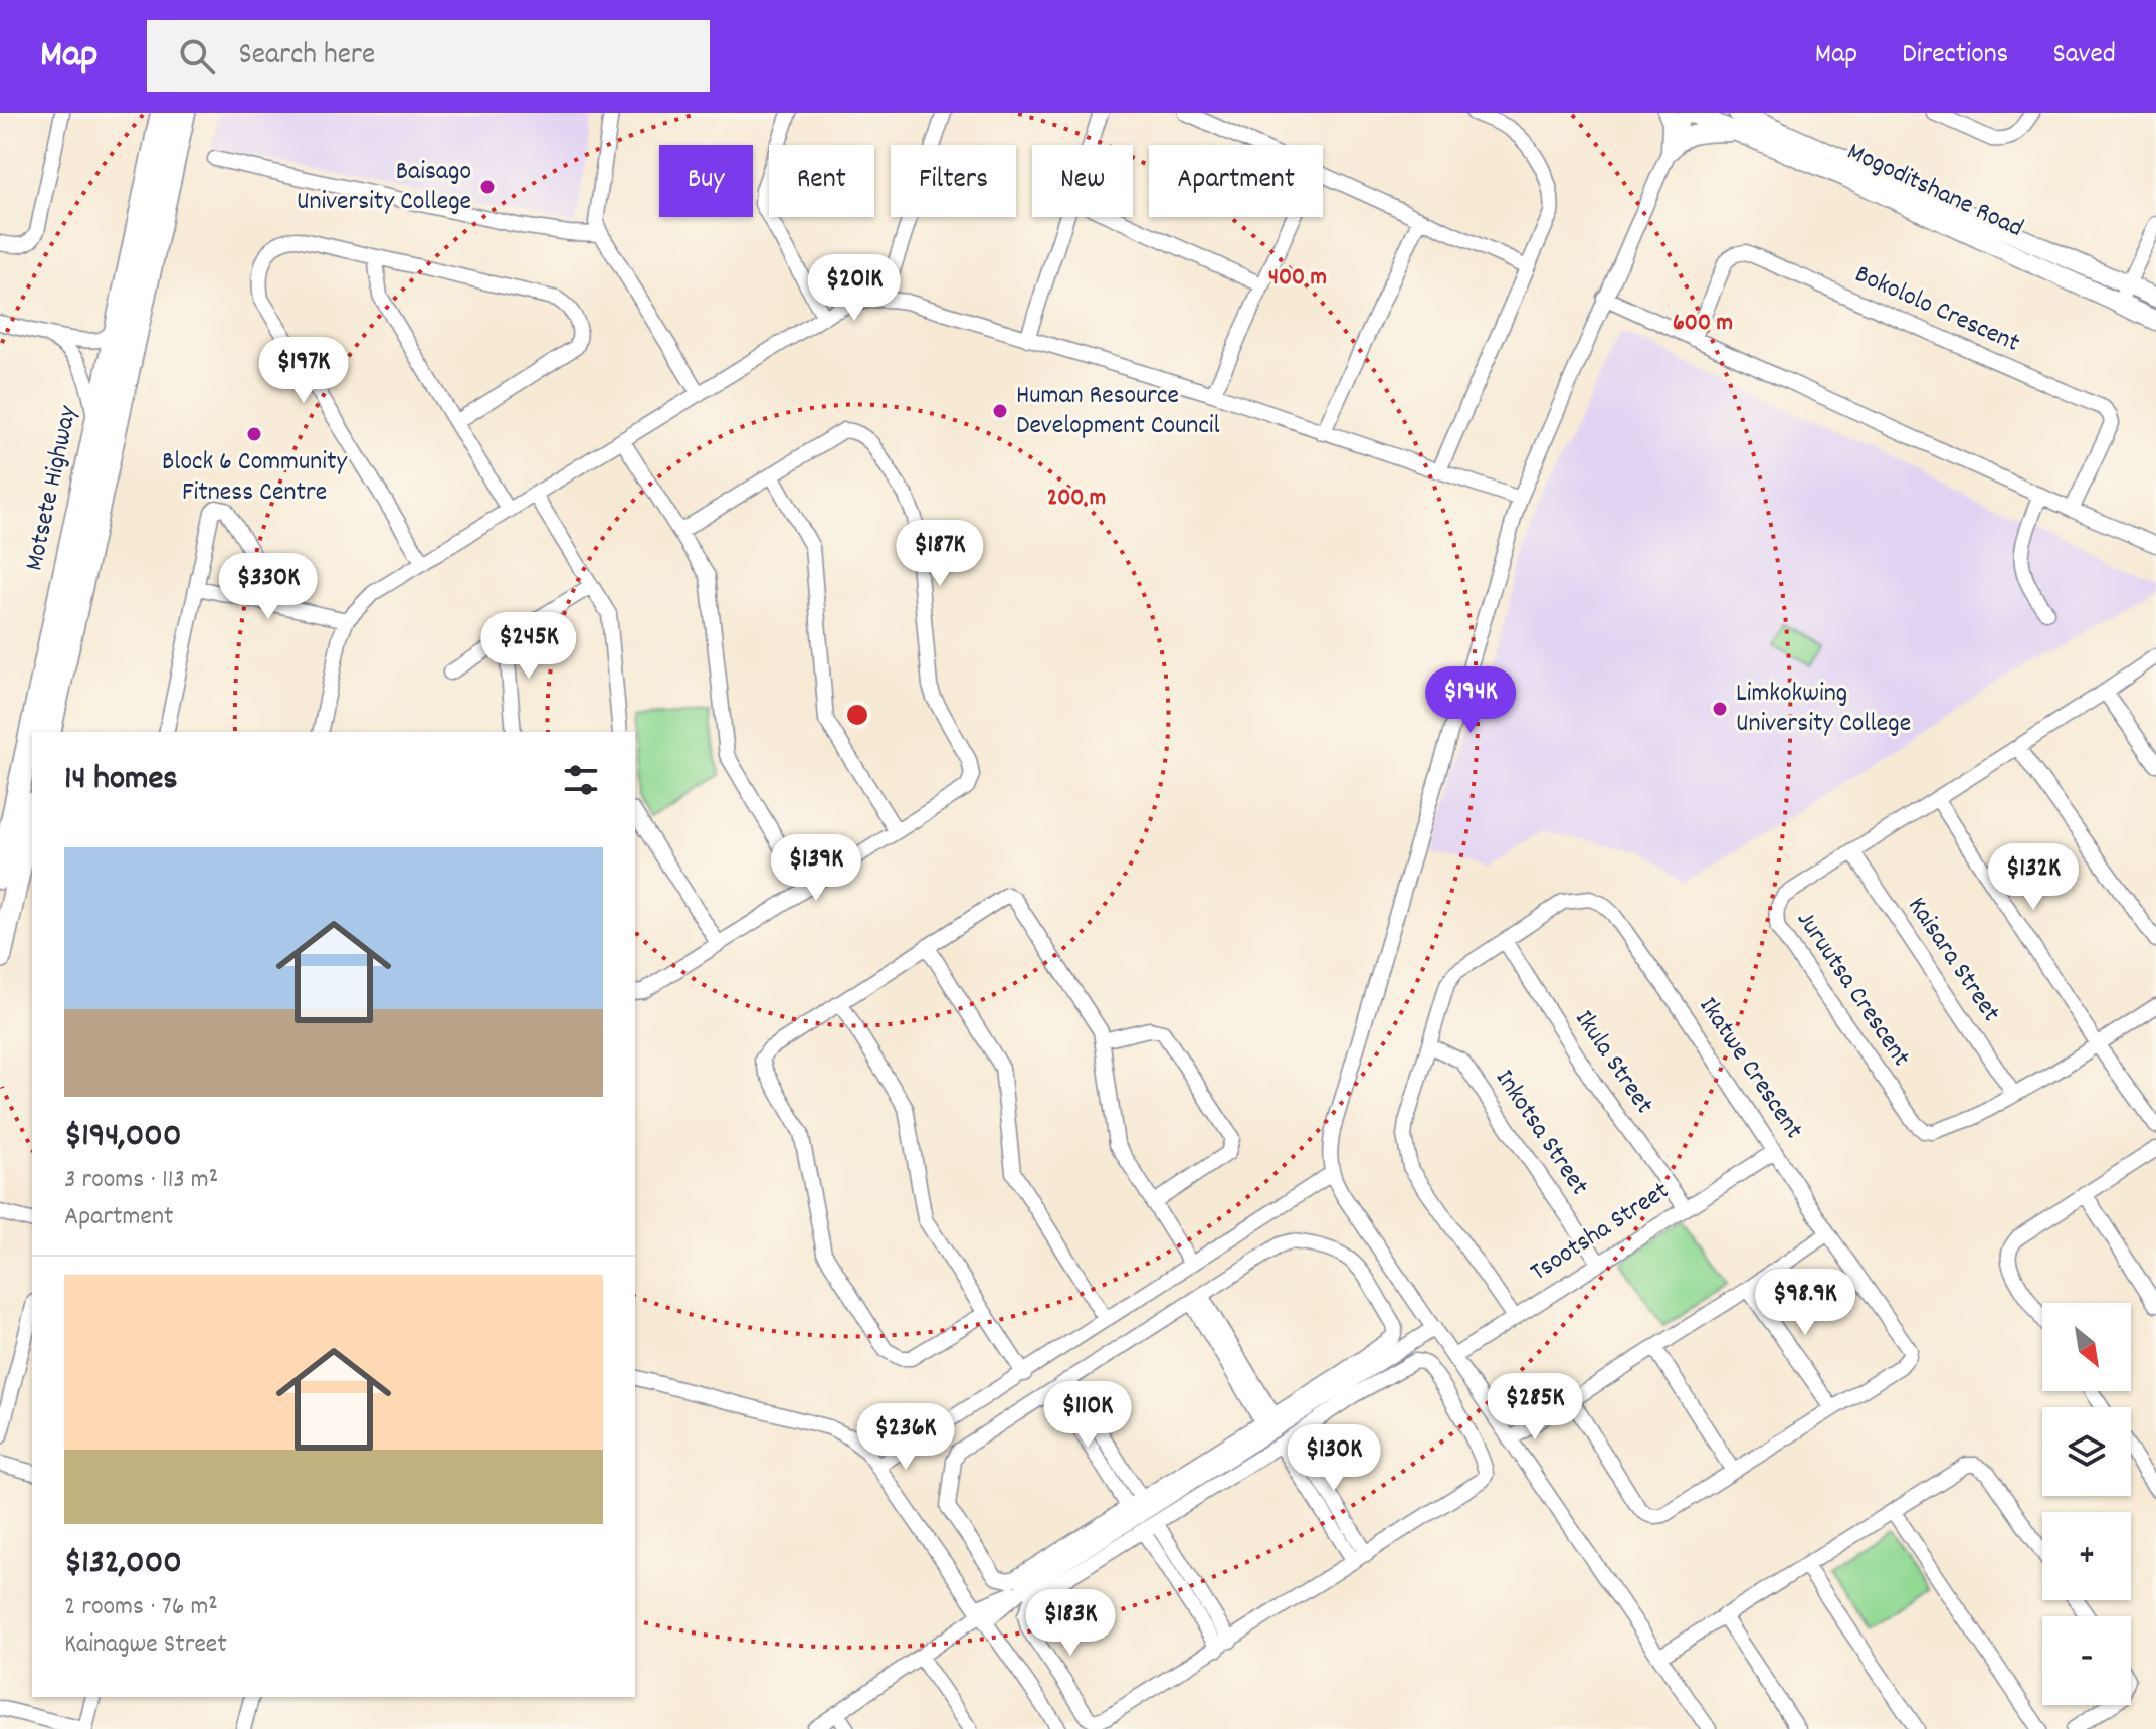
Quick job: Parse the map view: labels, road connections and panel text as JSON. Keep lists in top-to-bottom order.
{
  "streets": {
    "highway": ["Motsete Highway"],
    "main road": ["Mogoditshane Road"],
    "street": [
      "Bokololo Crescent",
      "Kaisara Street",
      "Juruutsa Crescent",
      "Ikula Street",
      "Ikatwe Crescent",
      "Inkotsa Street",
      "Tsootsha Street"
    ]
  },
  "crossings": [
    ["Kaisara Street", "Juruutsa Crescent"],
    ["Ikula Street", "Ikatwe Crescent"],
    ["Ikula Street", "Tsootsha Street"],
    ["Ikatwe Crescent", "Inkotsa Street"],
    ["Ikatwe Crescent", "Tsootsha Street"],
    ["Inkotsa Street", "Tsootsha Street"]
  ],
  "places": [
    "Baisago University College",
    "Human Resource Development Council",
    "Block 6 Community Fitness Centre",
    "Limkokwing University College"
  ],
  "north": "bottom right",
  "page": {
    "header": "Map",
    "search": "Search here",
    "nav": ["Map", "Directions", "Saved"],
    "chip": [
      "Buy",
      "Rent",
      "Filters",
      "New",
      "Apartment"
    ],
    "price": [
      "$201K",
      "$197K",
      "$187K",
      "$330K",
      "$245K",
      "$194K",
      "$139K",
      "$132K",
      "$98.9K",
      "$285K",
      "$110K",
      "$236K",
      "$130K",
      "$183K"
    ],
    "heading": "14 homes",
    "list": [
      {
        "name": "$194,000",
        "note": "3 rooms · 113 m² · Apartment"
      },
      {
        "name": "$132,000",
        "note": "2 rooms · 76 m² · Kainagwe Street"
      }
    ],
    "map_buttons": ["+", "−"]
  },
  "rings": ["400 m", "600 m", "200 m"]
}
